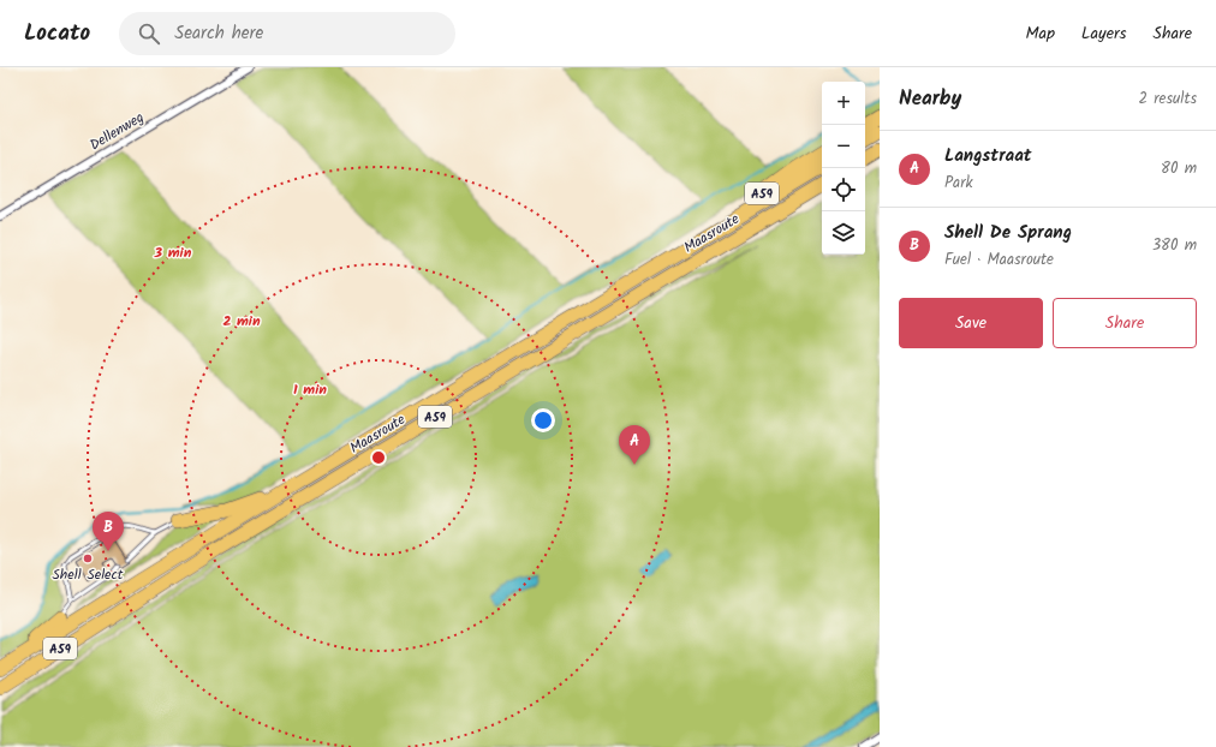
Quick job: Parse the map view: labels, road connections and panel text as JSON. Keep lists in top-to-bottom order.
{
  "streets": {
    "highway": ["A59", "Maasroute"],
    "street": ["Dellenweg"]
  },
  "crossings": [
    ["A59", "Maasroute"]
  ],
  "places": ["Shell Select"],
  "page": {
    "header": "Locato",
    "search": "Search here",
    "nav": ["Map", "Layers", "Share"],
    "heading": ["Nearby", "2 results"],
    "map_buttons": ["+", "−"],
    "list": [
      {
        "mark": "A",
        "name": "Langstraat",
        "note": "Park",
        "value": "80 m"
      },
      {
        "mark": "B",
        "name": "Shell De Sprang",
        "note": "Fuel · Maasroute",
        "value": "380 m"
      }
    ],
    "buttons": ["Save", "Share"],
    "pins": ["A", "B"]
  },
  "rings": ["3 min", "2 min", "1 min"]
}
